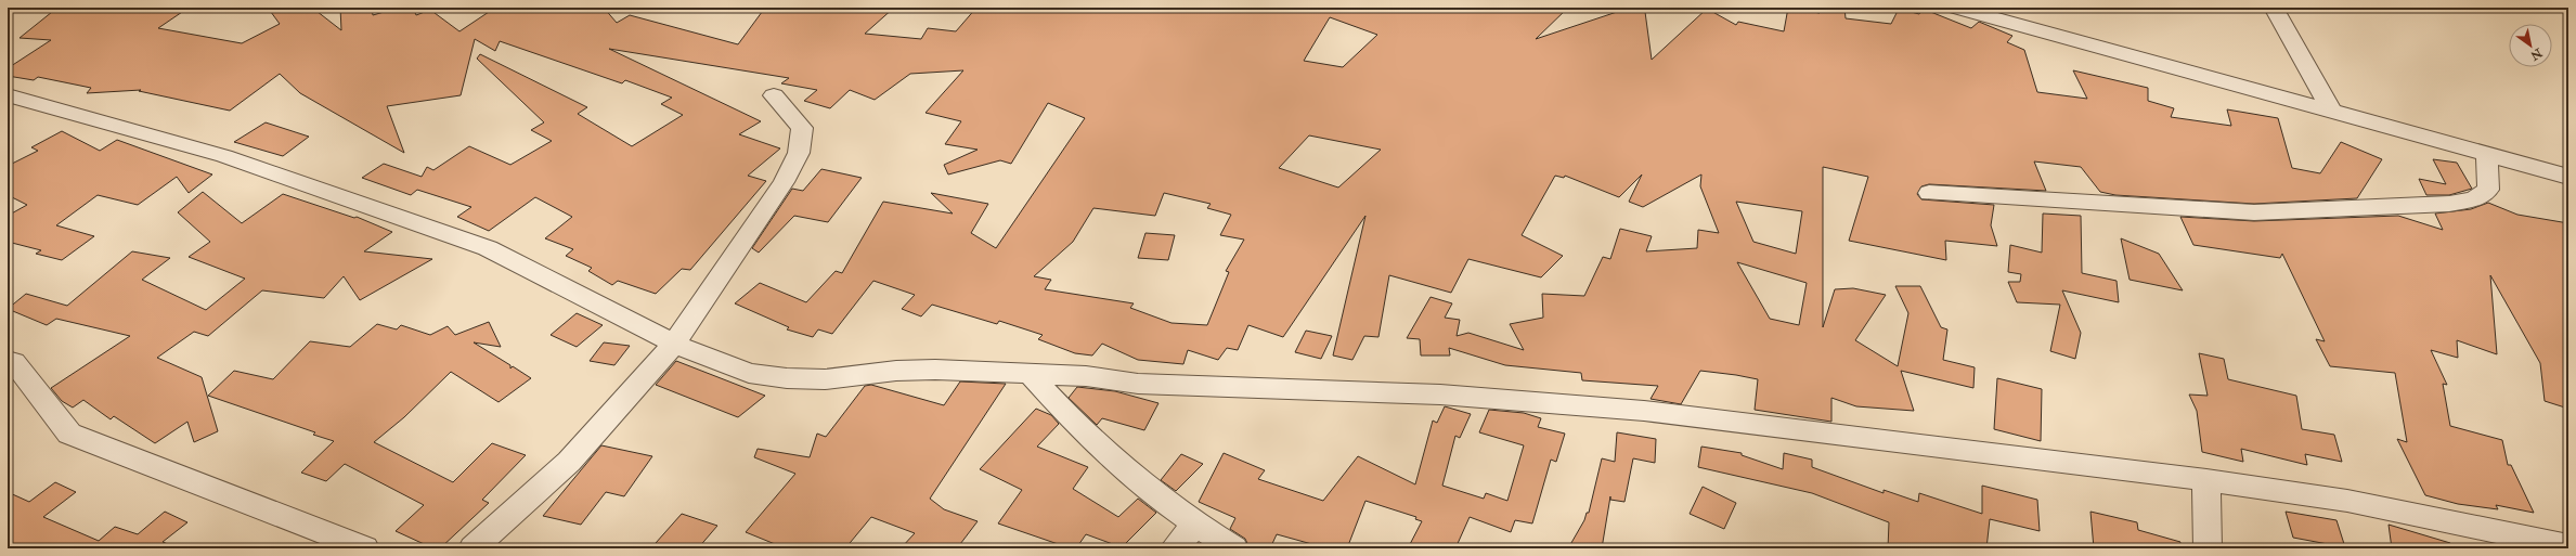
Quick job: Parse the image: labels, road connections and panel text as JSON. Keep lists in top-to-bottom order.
{
  "north": "bottom right"
}
